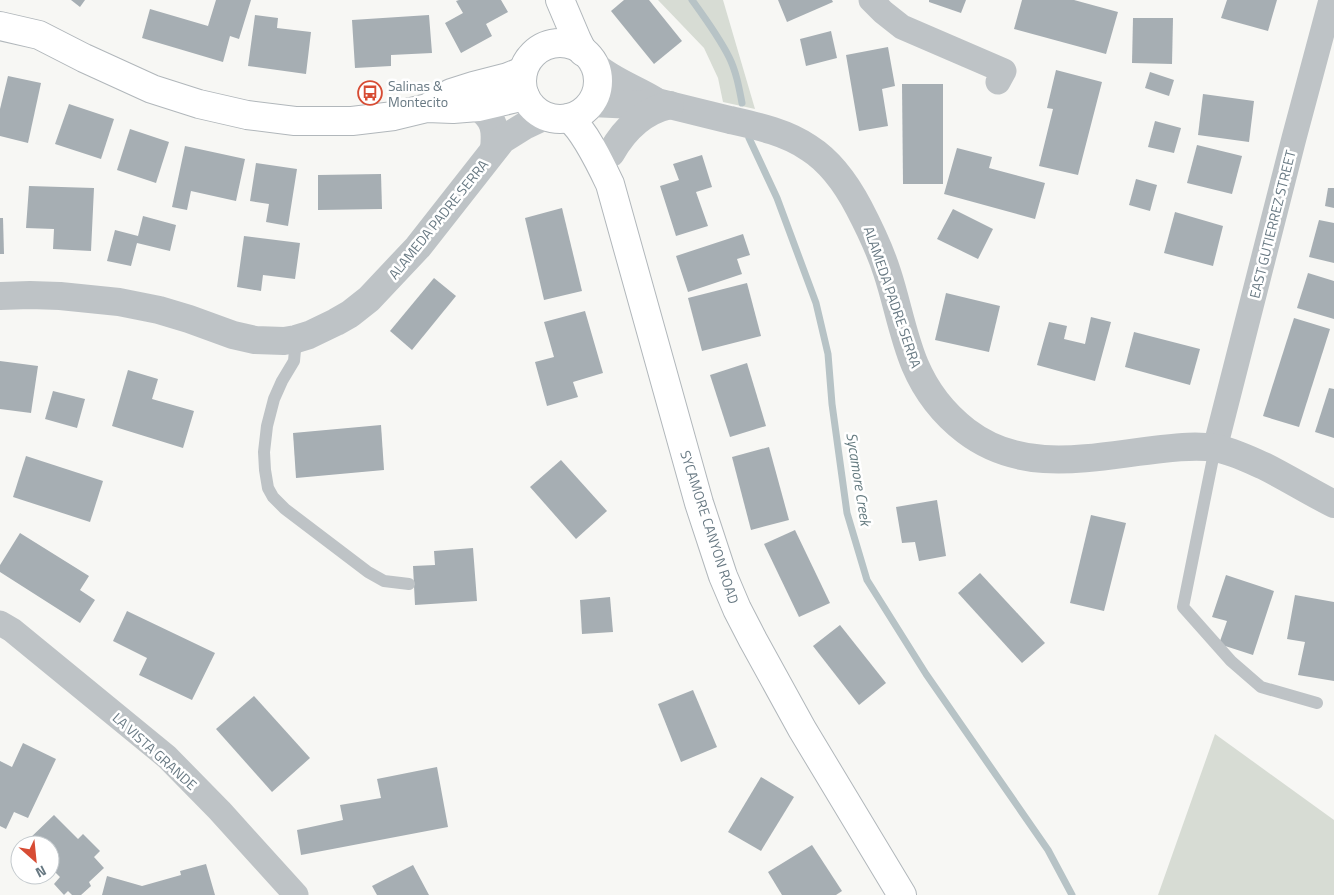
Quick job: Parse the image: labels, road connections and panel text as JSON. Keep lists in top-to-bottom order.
{
  "streets": {
    "main road": ["SYCAMORE CANYON ROAD"],
    "street": ["ALAMEDA PADRE SERRA", "EAST GUTIERREZ STREET", "LA VISTA GRANDE"]
  },
  "crossings": [
    ["ALAMEDA PADRE SERRA", "EAST GUTIERREZ STREET"],
    ["ALAMEDA PADRE SERRA", "SYCAMORE CANYON ROAD"]
  ],
  "water": ["Sycamore Creek"],
  "places": {
    "bus stop": ["Salinas & Montecito"]
  },
  "north": "bottom right"
}
